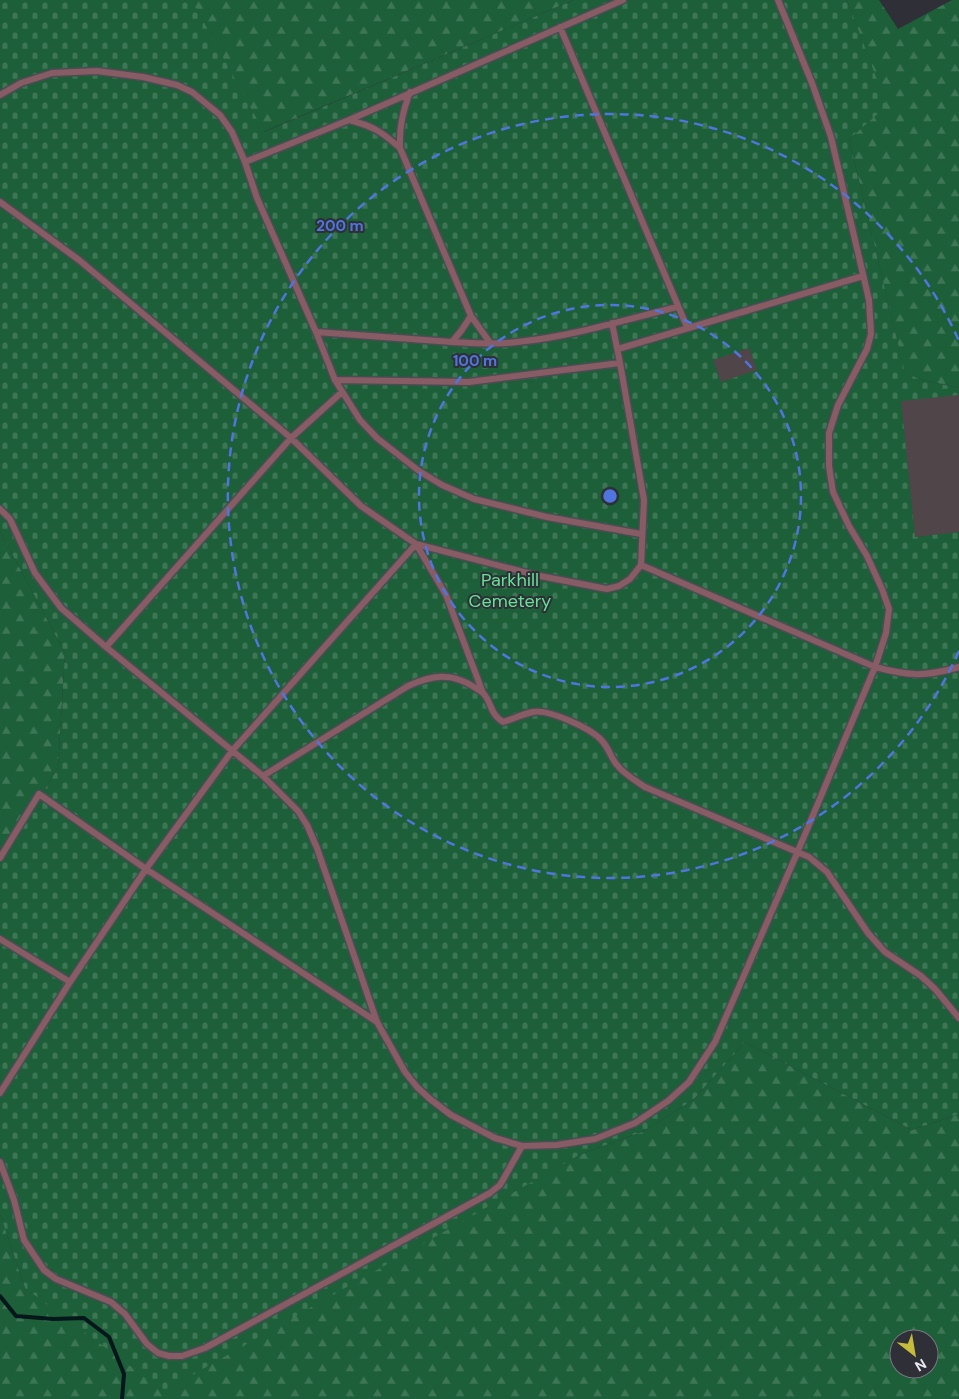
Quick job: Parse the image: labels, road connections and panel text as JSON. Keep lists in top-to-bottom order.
{
  "parks": ["Parkhill Cemetery"],
  "north": "bottom right",
  "rings": ["200 m", "100 m"]
}
